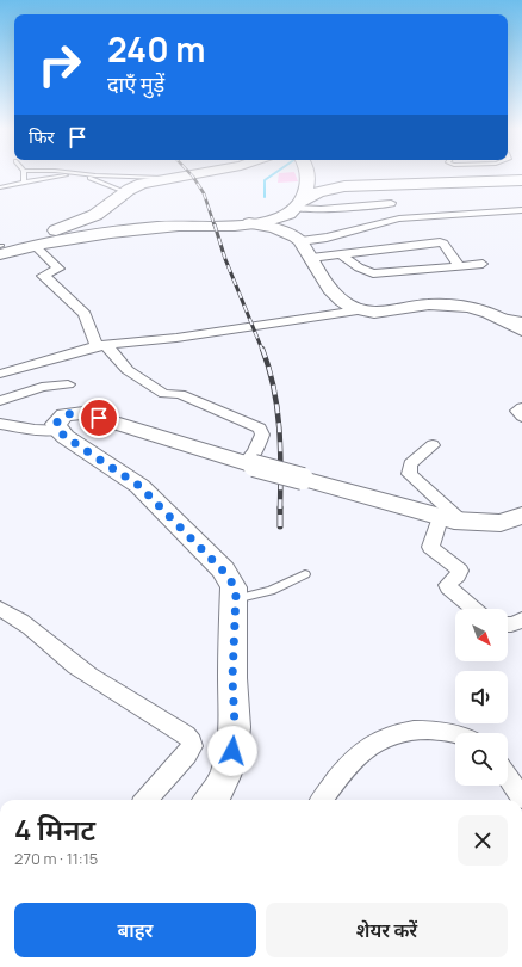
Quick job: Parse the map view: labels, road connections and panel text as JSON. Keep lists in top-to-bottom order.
{
  "north": "bottom right",
  "page": {
    "turn": ["240 m", "दाएँ मुड़ें"],
    "then": "फिर",
    "heading": ["4 मिनट", "270 m · 11:15"],
    "buttons": ["बाहर", "शेयर करें"]
  }
}
